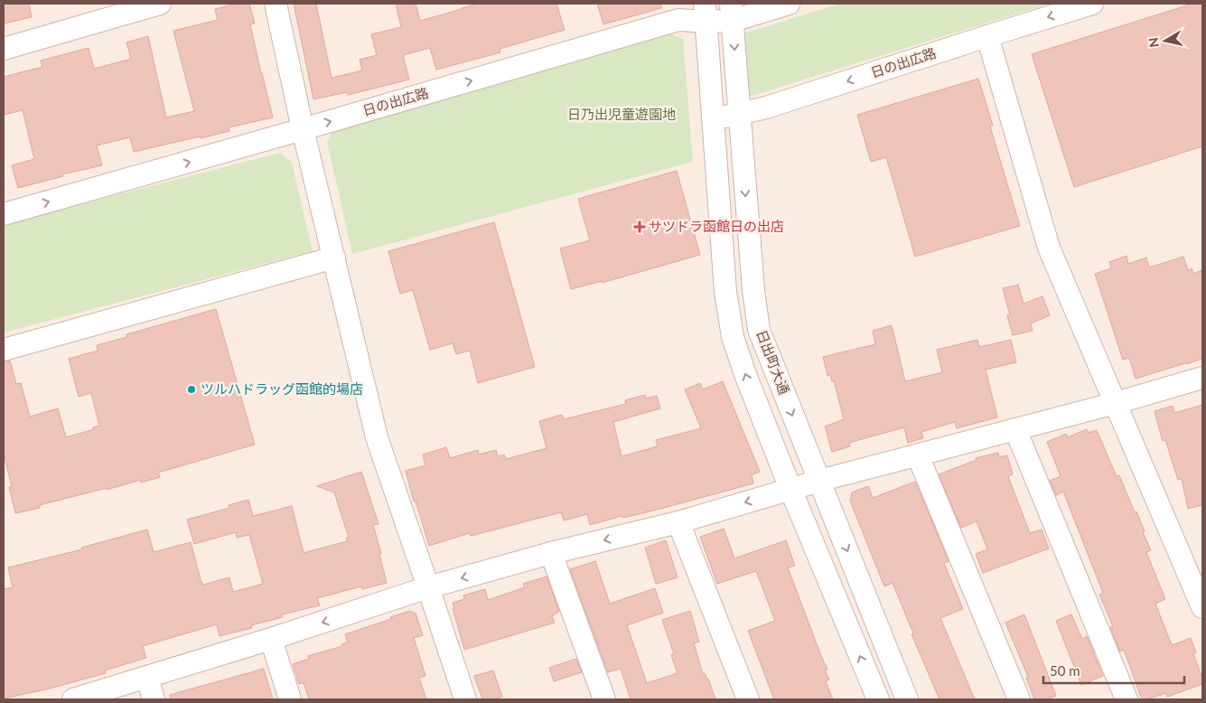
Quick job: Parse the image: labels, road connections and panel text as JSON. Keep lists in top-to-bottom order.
{
  "streets": {
    "street": ["日の出広路", "日出町大通"]
  },
  "crossings": [
    ["日の出広路", "日出町大通"]
  ],
  "parks": ["日乃出児童遊園地"],
  "places": {
    "health": ["サツドラ函館日の出店"],
    "other": ["ツルハドラッグ函館的場店"]
  },
  "scale_bar": "50 m",
  "north": "left"
}
